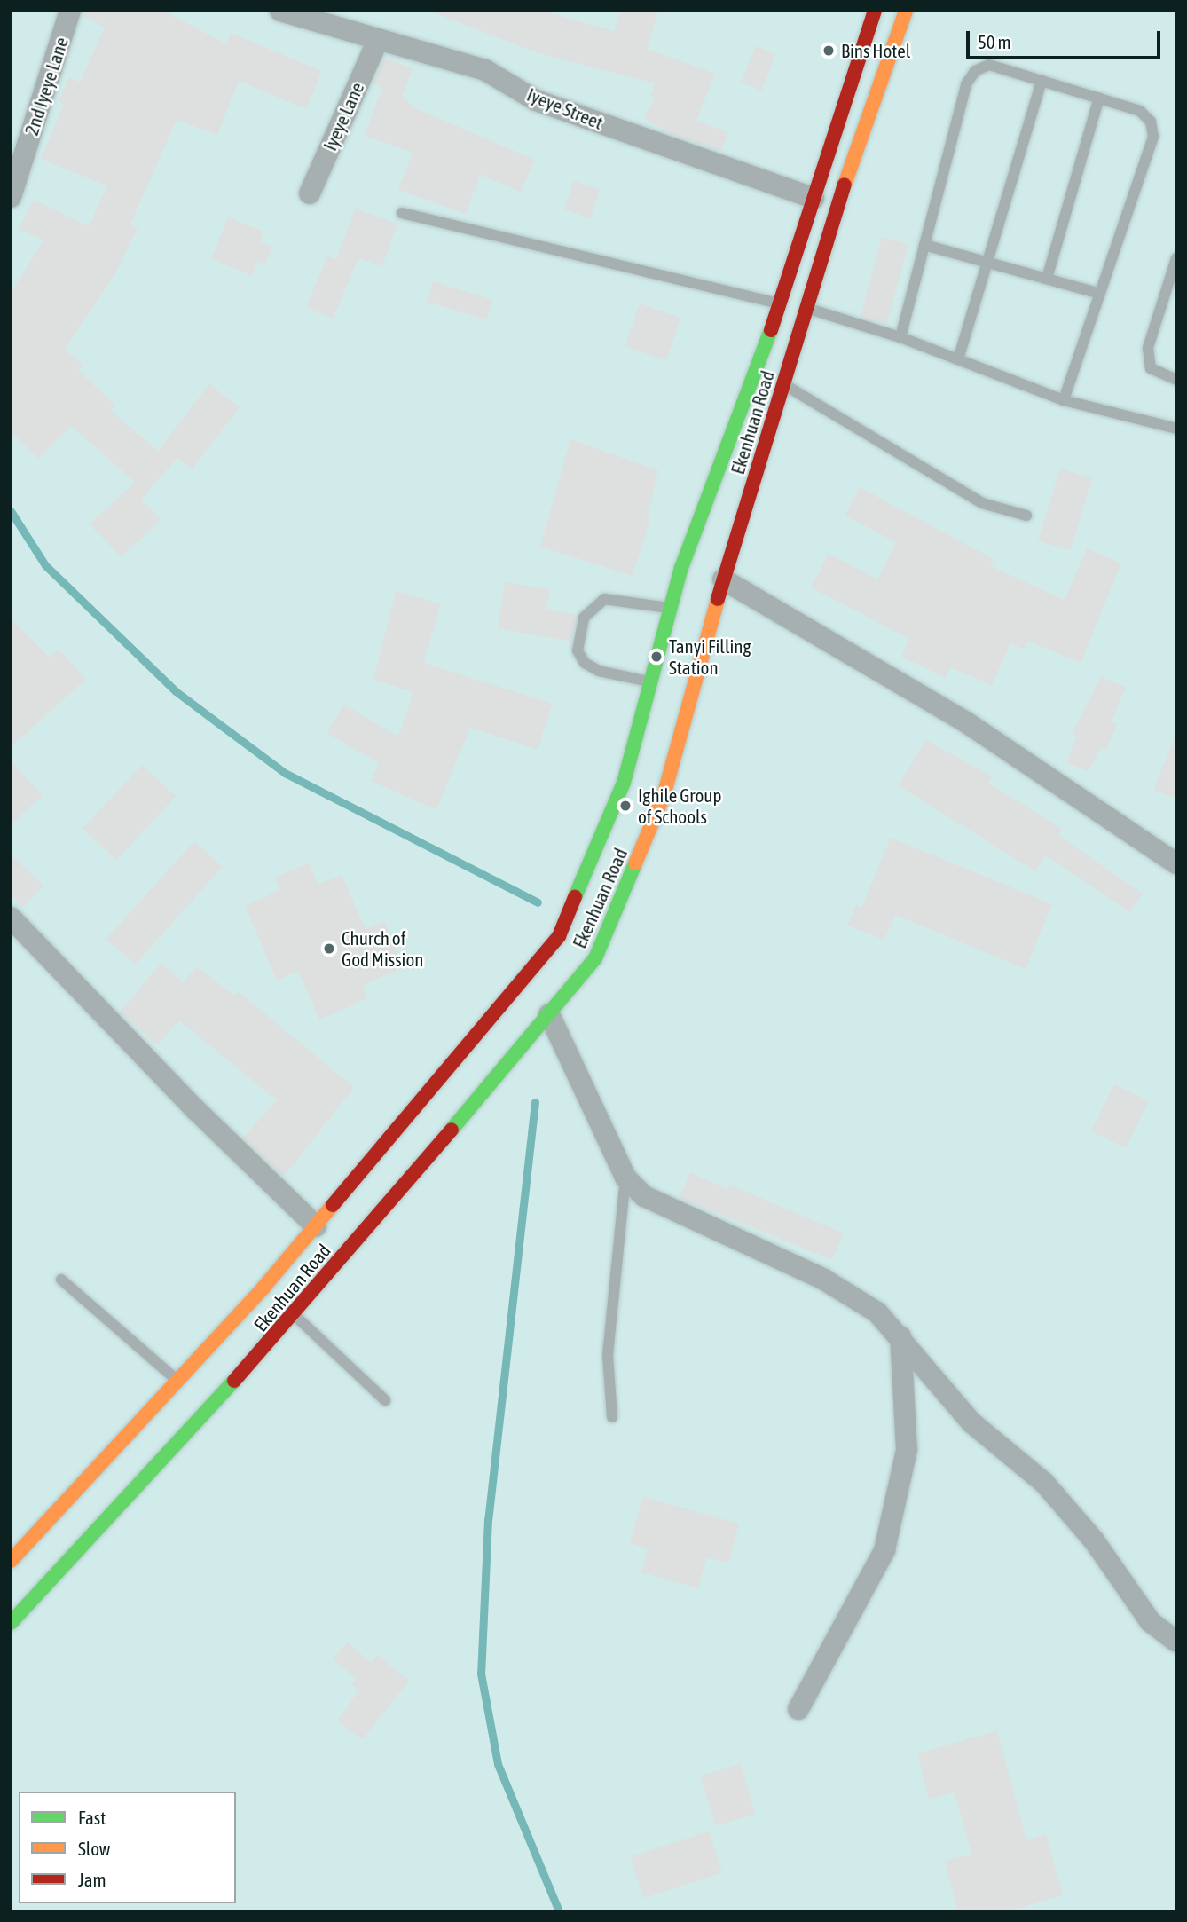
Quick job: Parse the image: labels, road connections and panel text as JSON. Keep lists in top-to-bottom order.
{
  "streets": {
    "main road": ["Ekenhuan Road"],
    "street": ["2nd Iyeye Lane", "Iyeye Street", "Iyeye Lane"]
  },
  "crossings": [
    ["Iyeye Street", "Iyeye Lane"],
    ["Iyeye Street", "Ekenhuan Road"]
  ],
  "places": [
    "Bins Hotel",
    "Tanyi Filling Station",
    "Ighile Group of Schools",
    "Church of God Mission"
  ],
  "legend": ["Fast", "Slow", "Jam"],
  "scale_bar": "50 m"
}
